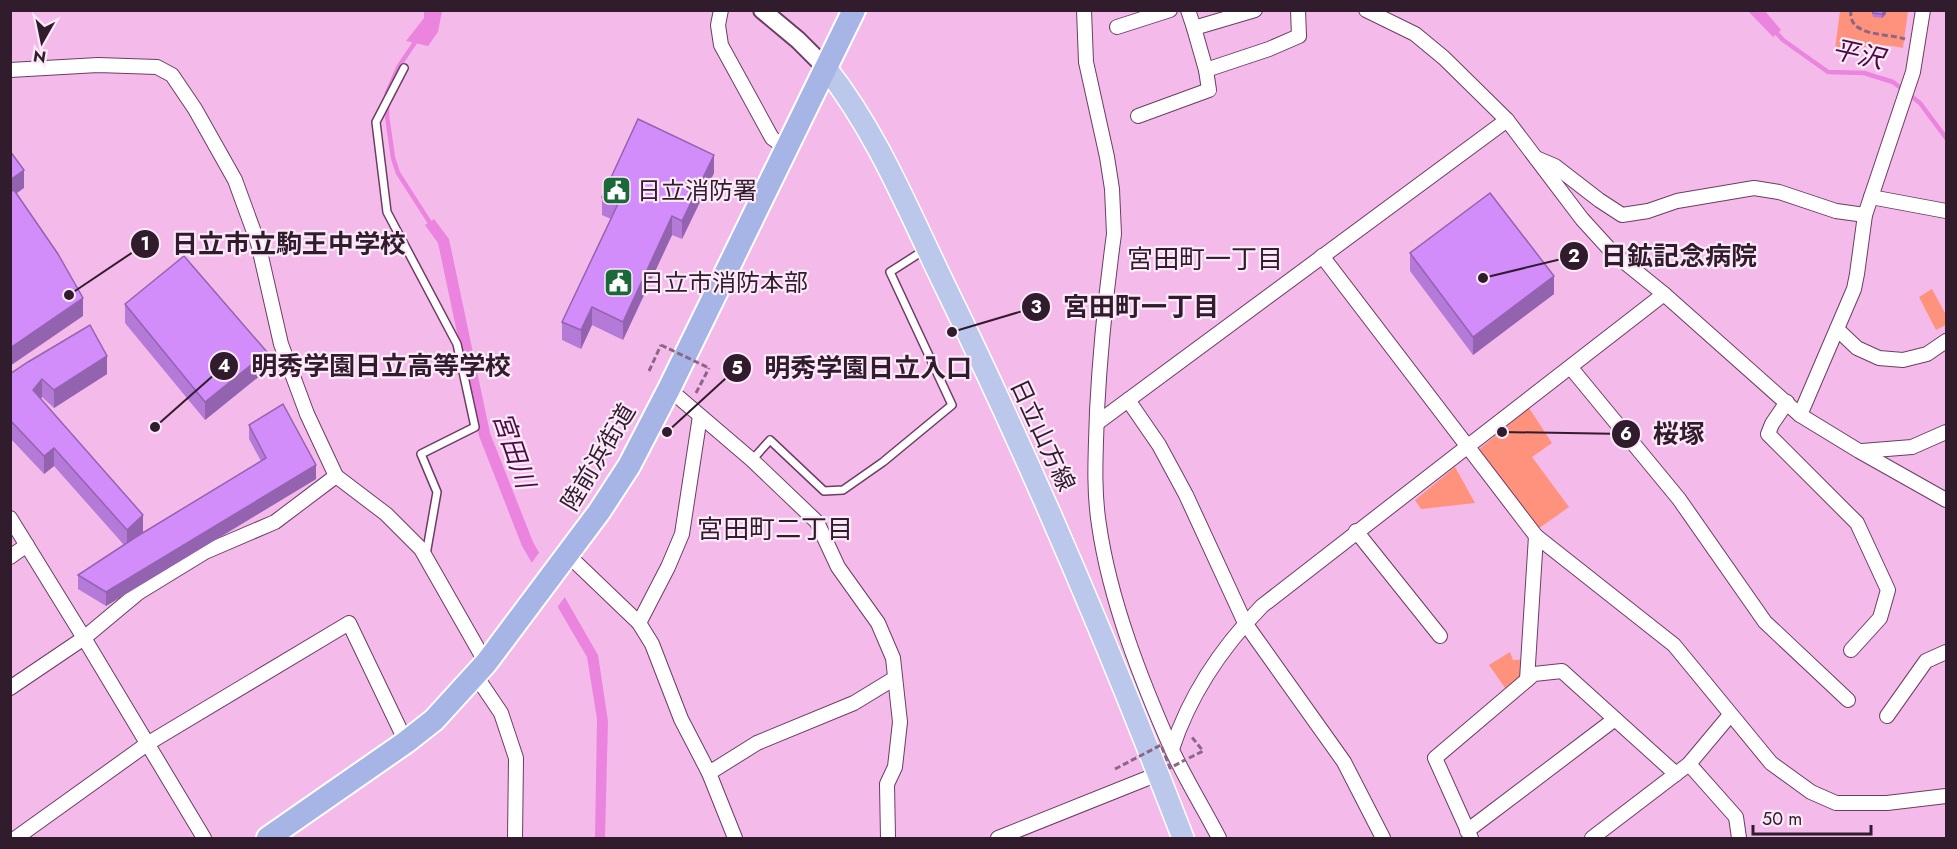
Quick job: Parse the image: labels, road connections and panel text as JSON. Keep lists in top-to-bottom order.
{
  "streets": {
    "highway": ["陸前浜街道"],
    "main road": ["日立山方線"]
  },
  "crossings": [
    ["日立山方線", "陸前浜街道"]
  ],
  "districts": ["宮田町一丁目", "宮田町二丁目"],
  "water": ["平沢", "宮田川"],
  "places": {
    "public building": ["日立消防署", "日立市消防本部"],
    "other": [
      "日鉱記念病院",
      "日立市立駒王中学校",
      "宮田町一丁目",
      "明秀学園日立高等学校",
      "明秀学園日立入口",
      "桜塚"
    ]
  },
  "scale_bar": "50 m",
  "north": "bottom"
}
